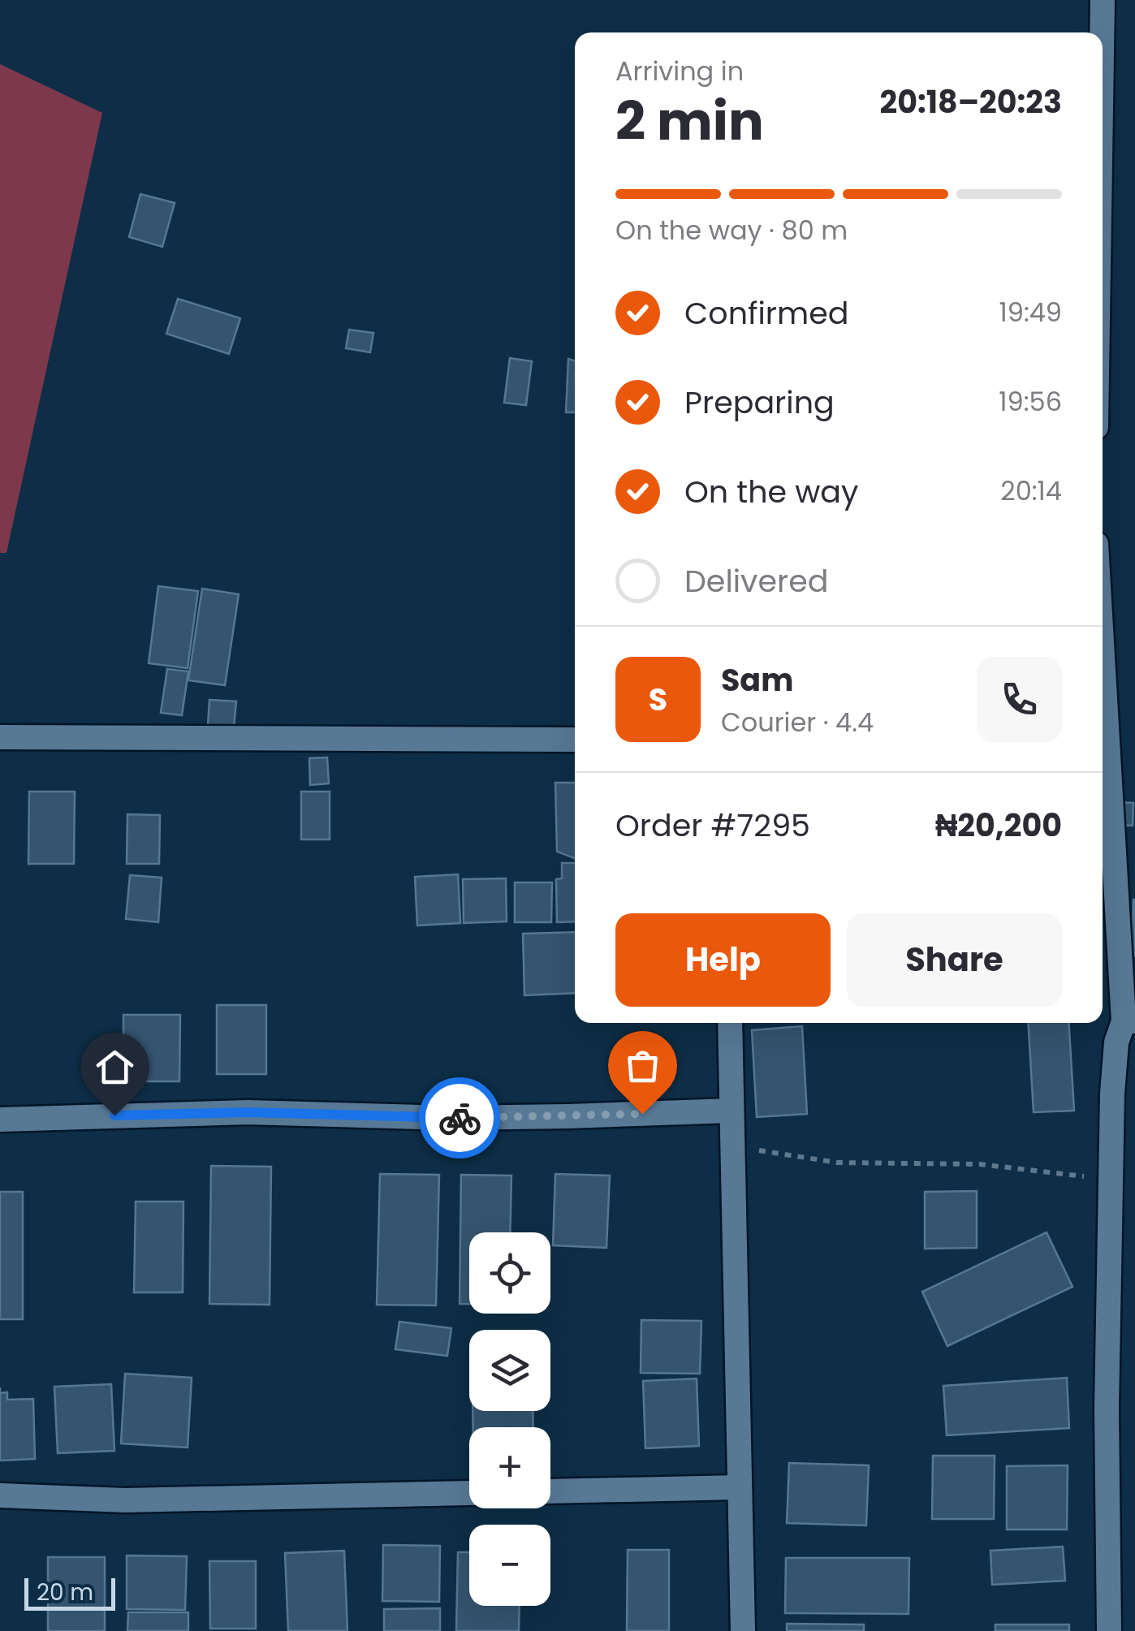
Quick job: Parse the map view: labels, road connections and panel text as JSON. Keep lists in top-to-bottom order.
{
  "scale_bar": "20 m",
  "page": {
    "heading": ["2 min", "Arriving in", "20:18–20:23"],
    "panel": [
      "Sam",
      "Courier · 4.4",
      "Order #7295",
      "₦20,200"
    ],
    "bar": "On the way · 80 m",
    "list": [
      ["Confirmed", "19:49"],
      ["Preparing", "19:56"],
      ["On the way", "20:14"],
      "Delivered"
    ],
    "round": "S",
    "buttons": ["Help", "Share"],
    "map_buttons": ["+", "−"],
    "scale": "20 m"
  }
}
